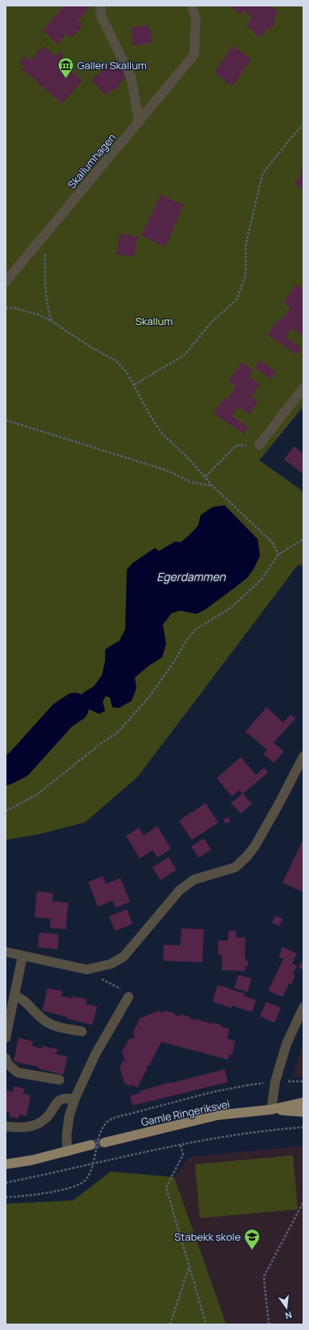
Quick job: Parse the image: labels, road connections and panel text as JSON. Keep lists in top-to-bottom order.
{
  "streets": {
    "main road": ["Gamle Ringeriksvei"],
    "street": ["Skallumhagen"]
  },
  "water": ["Egerdammen"],
  "parks": ["Skallum"],
  "places": {
    "museum": ["Galleri Skallum"],
    "school or university": ["Stabekk skole"]
  },
  "north": "bottom"
}
